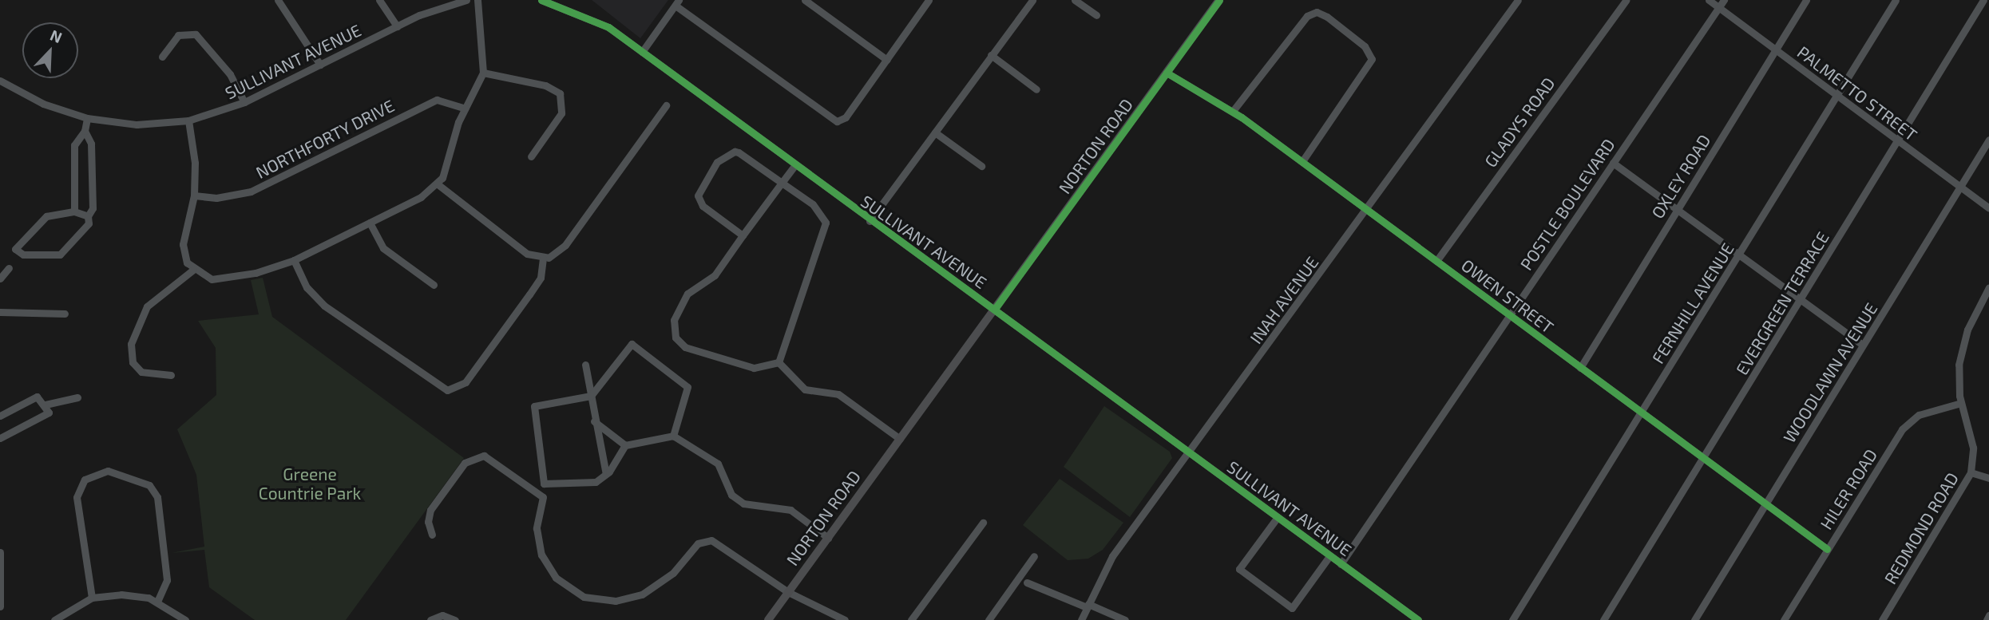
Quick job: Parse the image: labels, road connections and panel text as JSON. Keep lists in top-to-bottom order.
{
  "streets": {
    "main road": ["NORTON ROAD"],
    "street": [
      "SULLIVANT AVENUE",
      "PALMETTO STREET",
      "GLADYS ROAD",
      "NORTHFORTY DRIVE",
      "OXLEY ROAD",
      "POSTLE BOULEVARD",
      "OWEN STREET",
      "INAH AVENUE",
      "FERNHILL AVENUE",
      "EVERGREEN TERRACE",
      "WOODLAWN AVENUE",
      "HILER ROAD",
      "REDMOND ROAD"
    ]
  },
  "crossings": [
    ["SULLIVANT AVENUE", "NORTON ROAD"],
    ["SULLIVANT AVENUE", "POSTLE BOULEVARD"],
    ["SULLIVANT AVENUE", "INAH AVENUE"],
    ["PALMETTO STREET", "OXLEY ROAD"],
    ["PALMETTO STREET", "POSTLE BOULEVARD"],
    ["PALMETTO STREET", "FERNHILL AVENUE"],
    ["PALMETTO STREET", "EVERGREEN TERRACE"],
    ["PALMETTO STREET", "WOODLAWN AVENUE"],
    ["GLADYS ROAD", "OWEN STREET"],
    ["NORTON ROAD", "OWEN STREET"],
    ["OXLEY ROAD", "OWEN STREET"],
    ["POSTLE BOULEVARD", "OWEN STREET"],
    ["OWEN STREET", "INAH AVENUE"],
    ["OWEN STREET", "FERNHILL AVENUE"],
    ["OWEN STREET", "EVERGREEN TERRACE"],
    ["OWEN STREET", "WOODLAWN AVENUE"],
    ["OWEN STREET", "HILER ROAD"],
    ["HILER ROAD", "REDMOND ROAD"]
  ],
  "parks": ["Greene Countrie Park"],
  "north": "top right"
}
